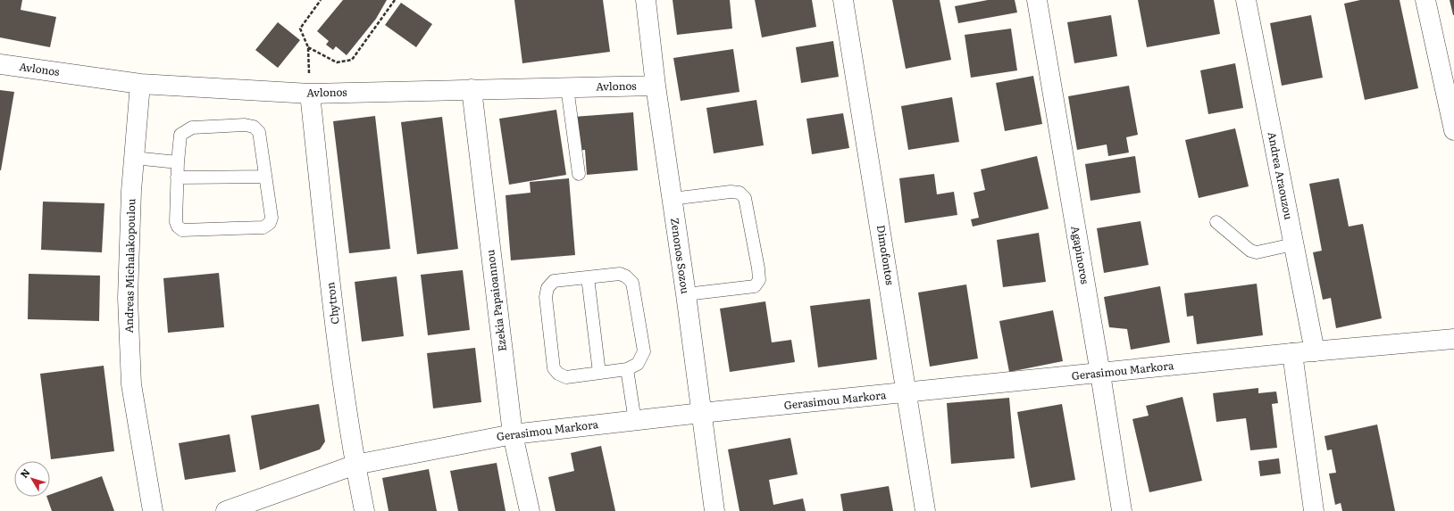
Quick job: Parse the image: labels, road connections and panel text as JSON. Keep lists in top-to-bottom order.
{
  "streets": {
    "street": [
      "Avlonos",
      "Andrea Araouzou",
      "Dimofontos",
      "Agapinoros",
      "Zenonos Sozou",
      "Andreas Michalakopoulou",
      "Ezekia Papaioannou",
      "Chytron",
      "Gerasimou Markora"
    ]
  },
  "crossings": [
    ["Avlonos", "Zenonos Sozou"],
    ["Avlonos", "Andreas Michalakopoulou"],
    ["Avlonos", "Ezekia Papaioannou"],
    ["Avlonos", "Chytron"],
    ["Andrea Araouzou", "Gerasimou Markora"],
    ["Dimofontos", "Gerasimou Markora"],
    ["Agapinoros", "Gerasimou Markora"],
    ["Zenonos Sozou", "Gerasimou Markora"],
    ["Ezekia Papaioannou", "Gerasimou Markora"],
    ["Chytron", "Gerasimou Markora"]
  ],
  "north": "top left"
}
